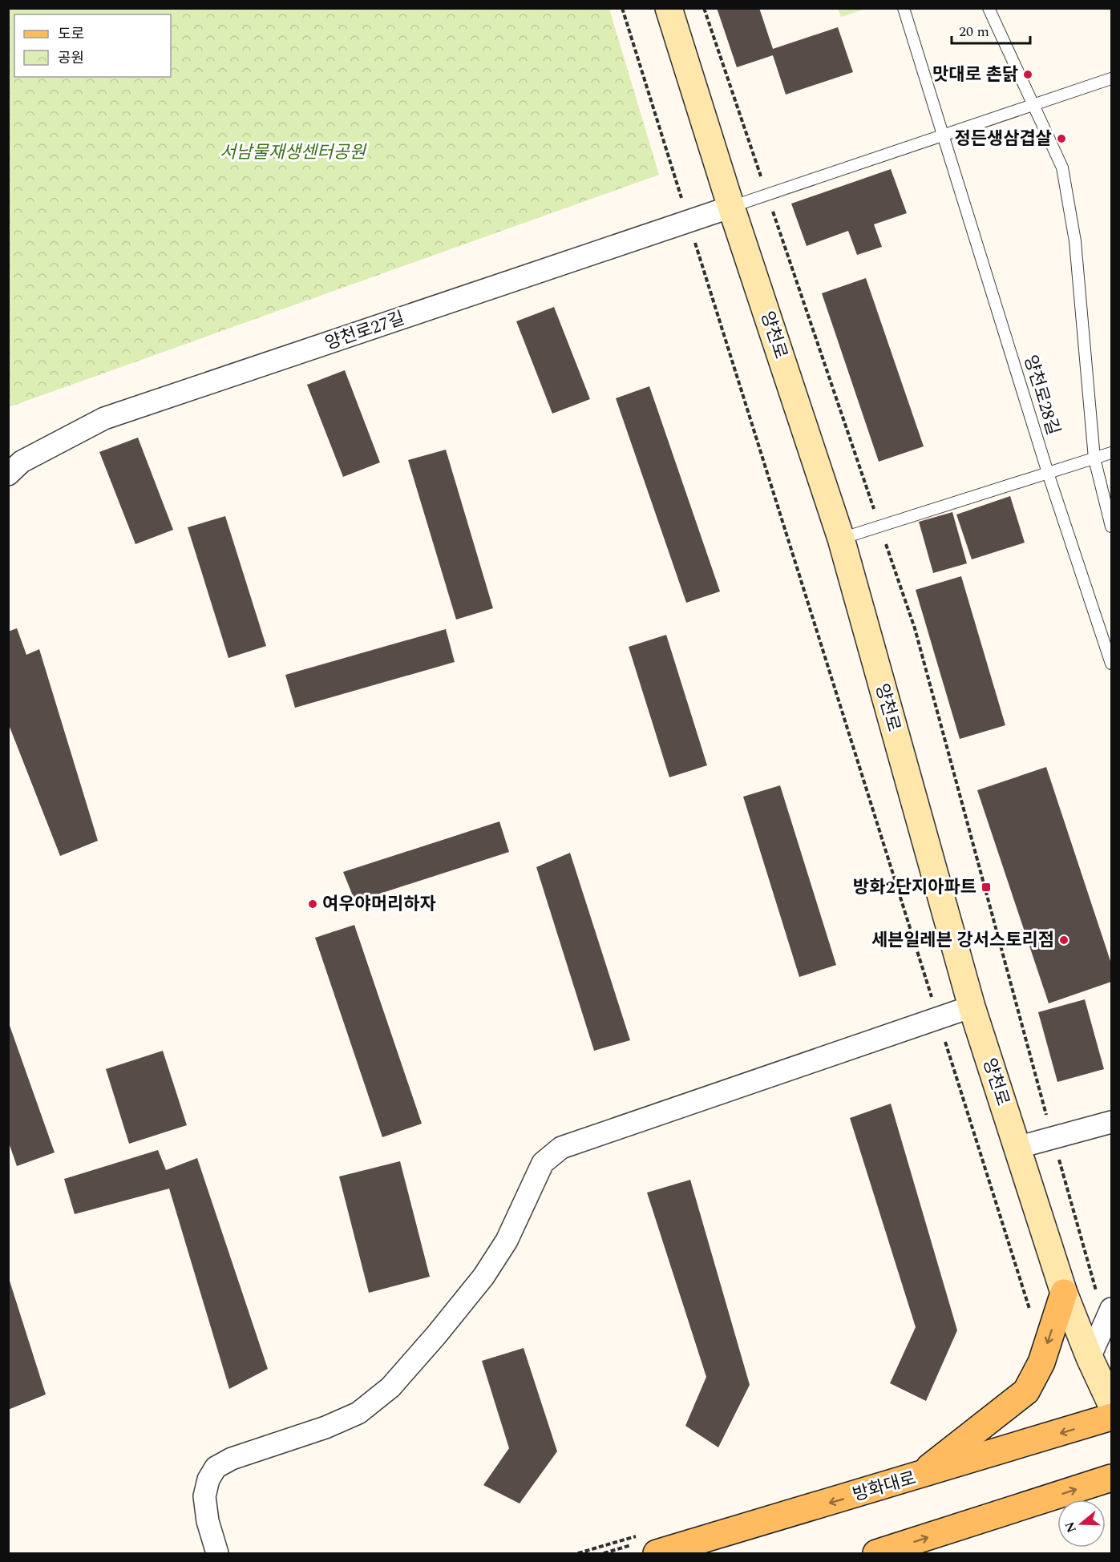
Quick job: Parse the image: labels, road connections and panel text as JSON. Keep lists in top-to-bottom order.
{
  "streets": {
    "main road": ["양천로", "방화대로"],
    "street": ["양천로27길"],
    "lane": ["양천로28길"]
  },
  "crossings": [
    ["양천로27길", "양천로"]
  ],
  "parks": ["서남물재생센터공원"],
  "places": {
    "other": [
      "맛대로 촌닭",
      "정든생삼겹살",
      "여우야머리하자",
      "세븐일레븐 강서스토리점"
    ],
    "transit": ["방화2단지아파트"]
  },
  "legend": ["도로", "공원"],
  "scale_bar": "20 m",
  "north": "left"
}
